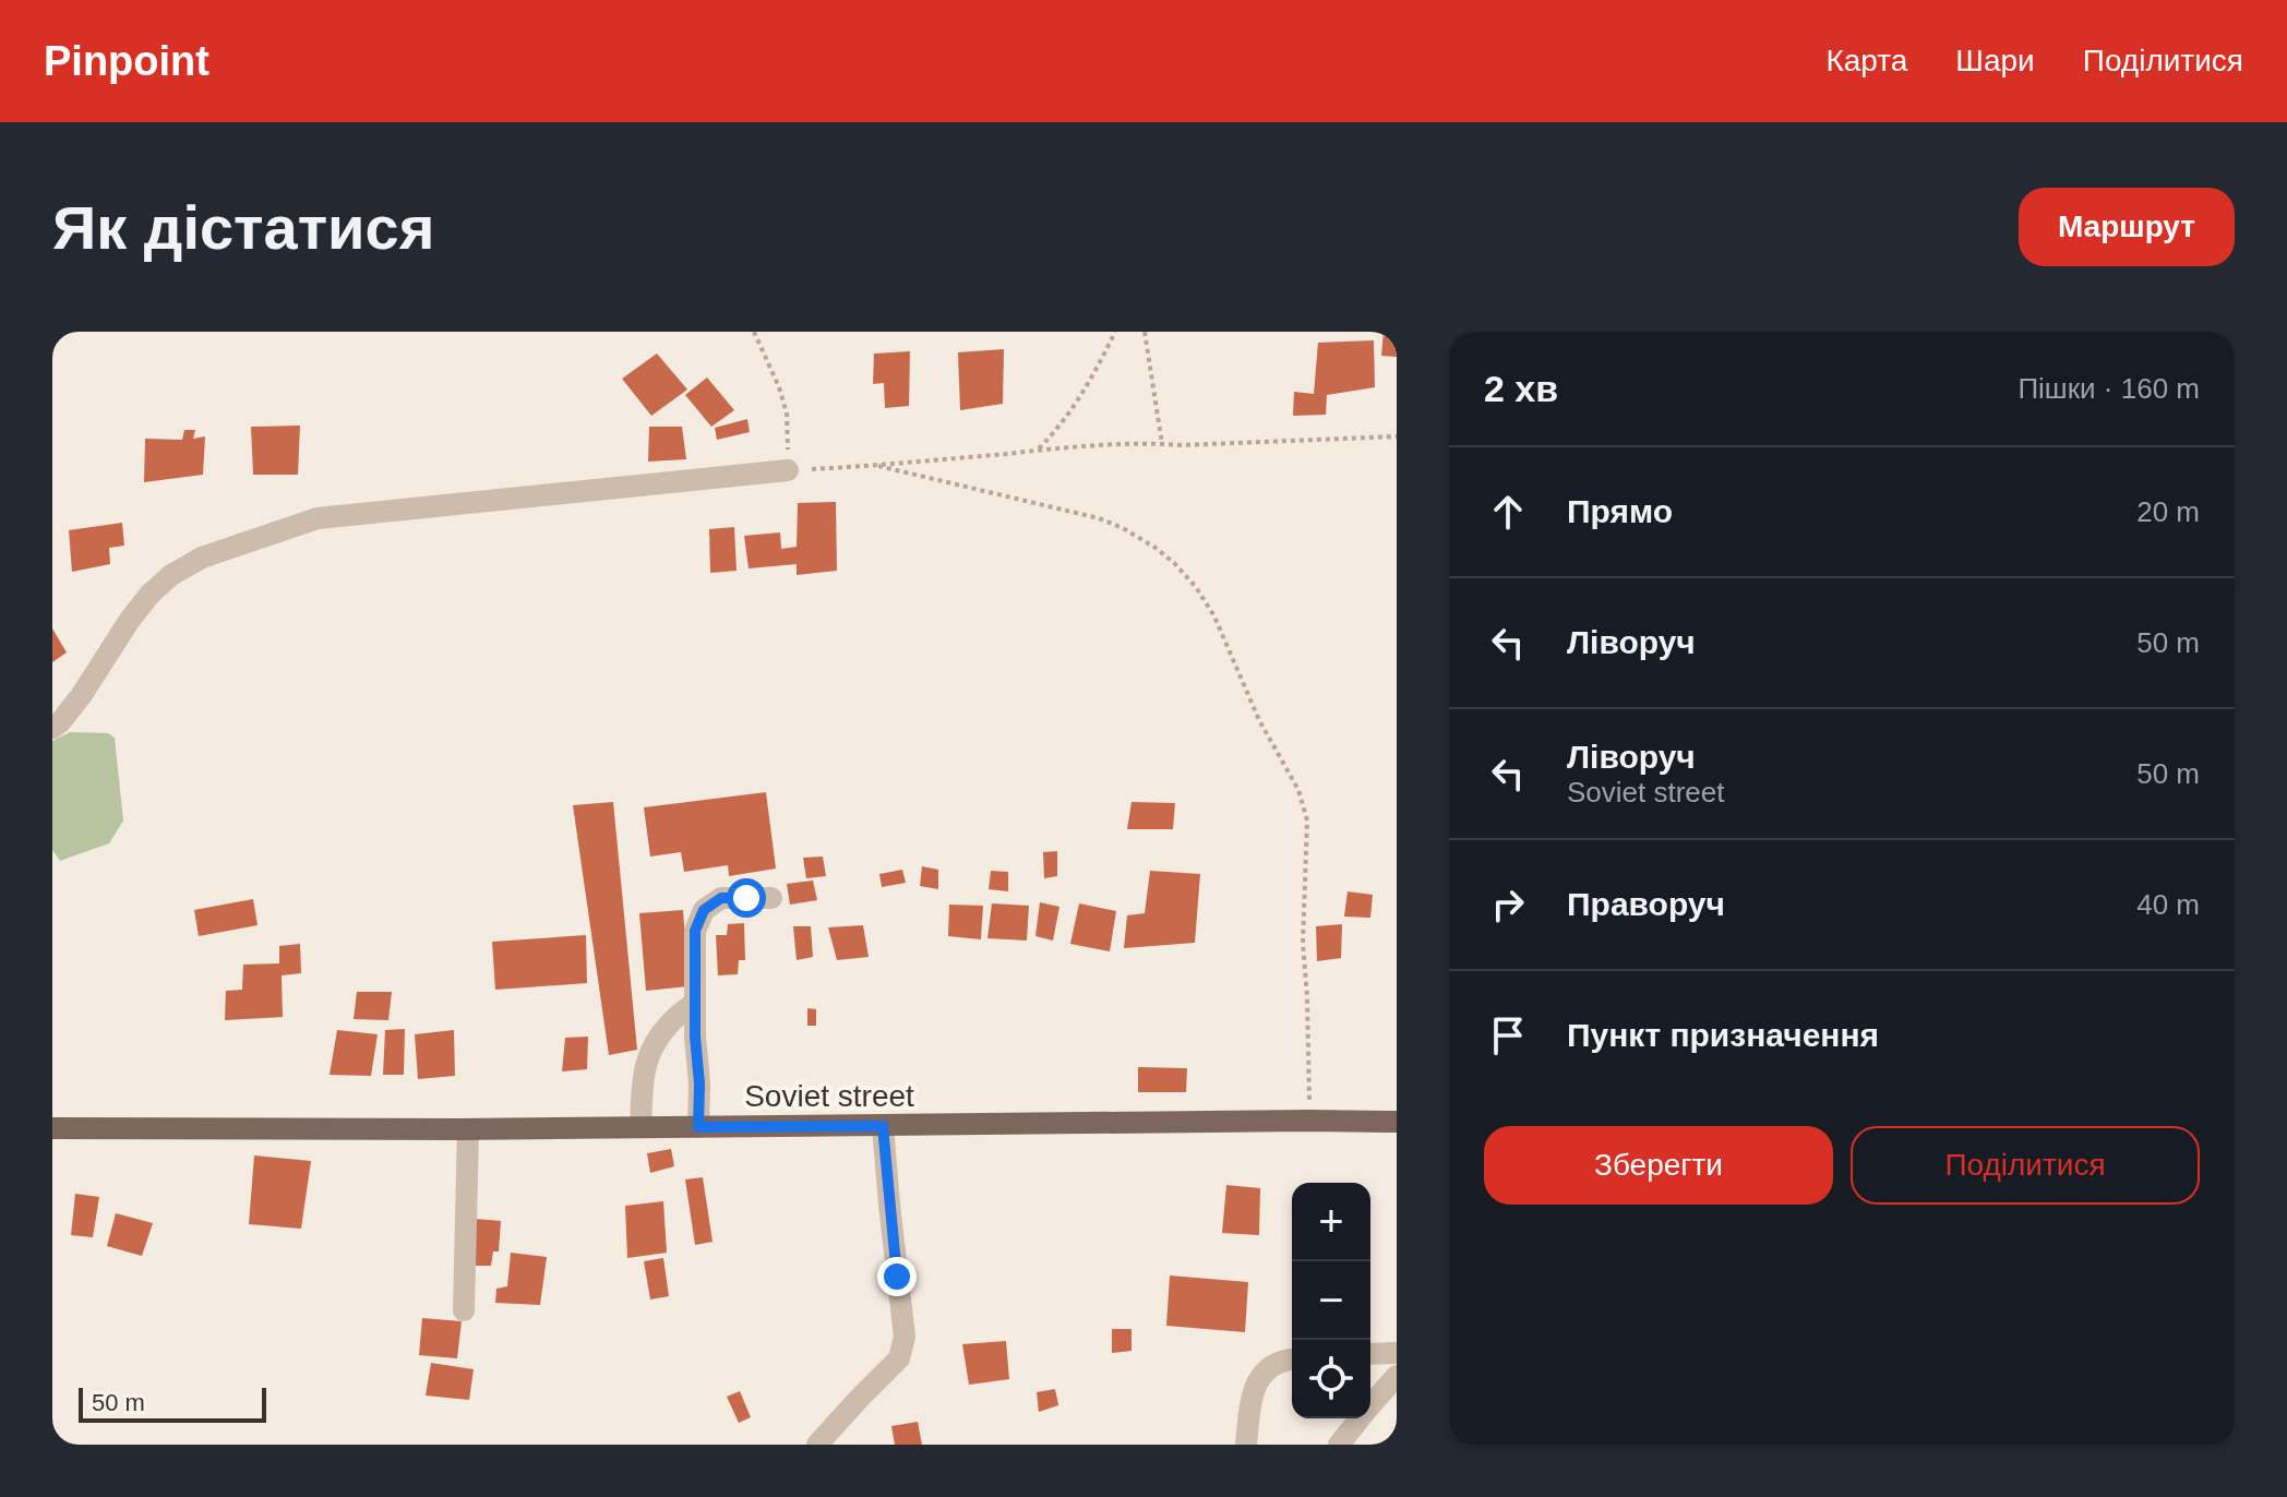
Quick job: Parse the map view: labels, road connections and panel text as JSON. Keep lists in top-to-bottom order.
{
  "streets": {
    "main road": ["Soviet street"]
  },
  "scale_bar": "50 m",
  "page": {
    "header": "Pinpoint",
    "nav": ["Карта", "Шари", "Поділитися"],
    "buttons": [
      "Маршрут",
      ["Зберегти", "Поділитися"]
    ],
    "title": "Як дістатися",
    "heading": ["2 хв", "Пішки · 160 m"],
    "list": [
      ["Прямо", "20 m"],
      ["Ліворуч", "50 m"],
      ["Ліворуч", "Soviet street", "50 m"],
      ["Праворуч", "40 m"],
      "Пункт призначення"
    ],
    "map_buttons": ["+", "−"],
    "scale": "50 m"
  }
}
